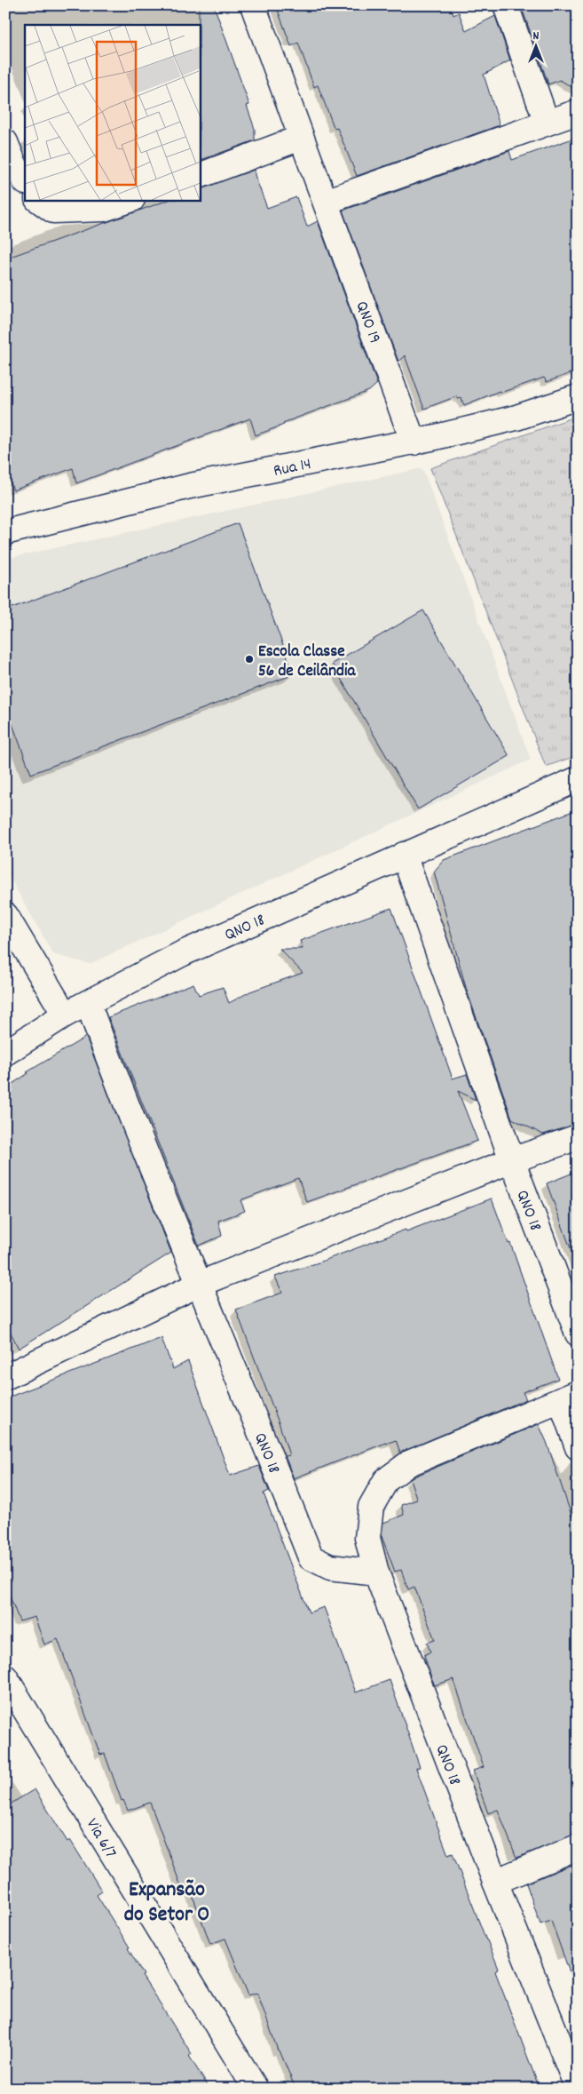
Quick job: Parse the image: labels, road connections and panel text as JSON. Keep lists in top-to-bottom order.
{
  "streets": {
    "street": [
      "QNO 19",
      "Rua 14",
      "QNO 18",
      "Via 6/7"
    ]
  },
  "crossings": [
    ["QNO 19", "Rua 14"]
  ],
  "districts": ["Expansão do Setor O"],
  "places": ["Escola Classe 56 de Ceilândia"],
  "north": "top"
}
